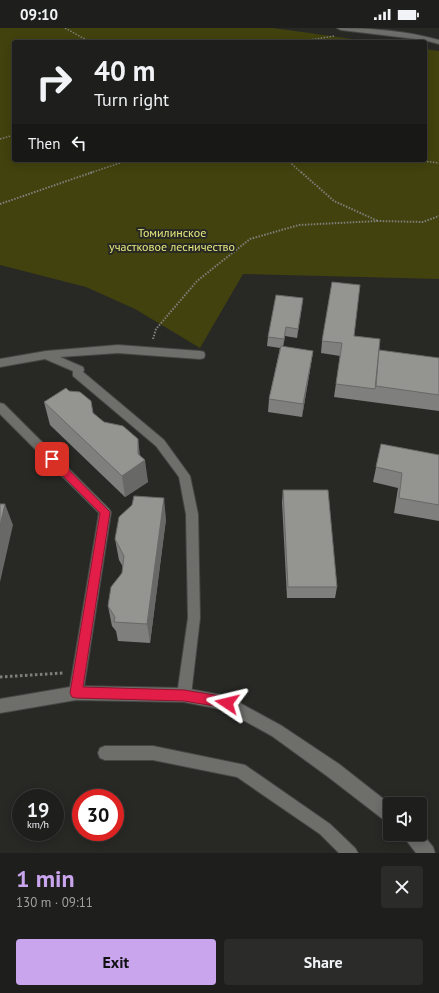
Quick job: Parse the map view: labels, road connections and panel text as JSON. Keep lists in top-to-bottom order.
{
  "parks": ["Томилинское участковое лесничество"],
  "page": {
    "status": "09:10",
    "turn": ["40 m", "Turn right"],
    "then": "Then",
    "speed": "19 km/h",
    "limit": "30",
    "heading": ["1 min", "130 m · 09:11"],
    "buttons": ["Exit", "Share"]
  }
}
